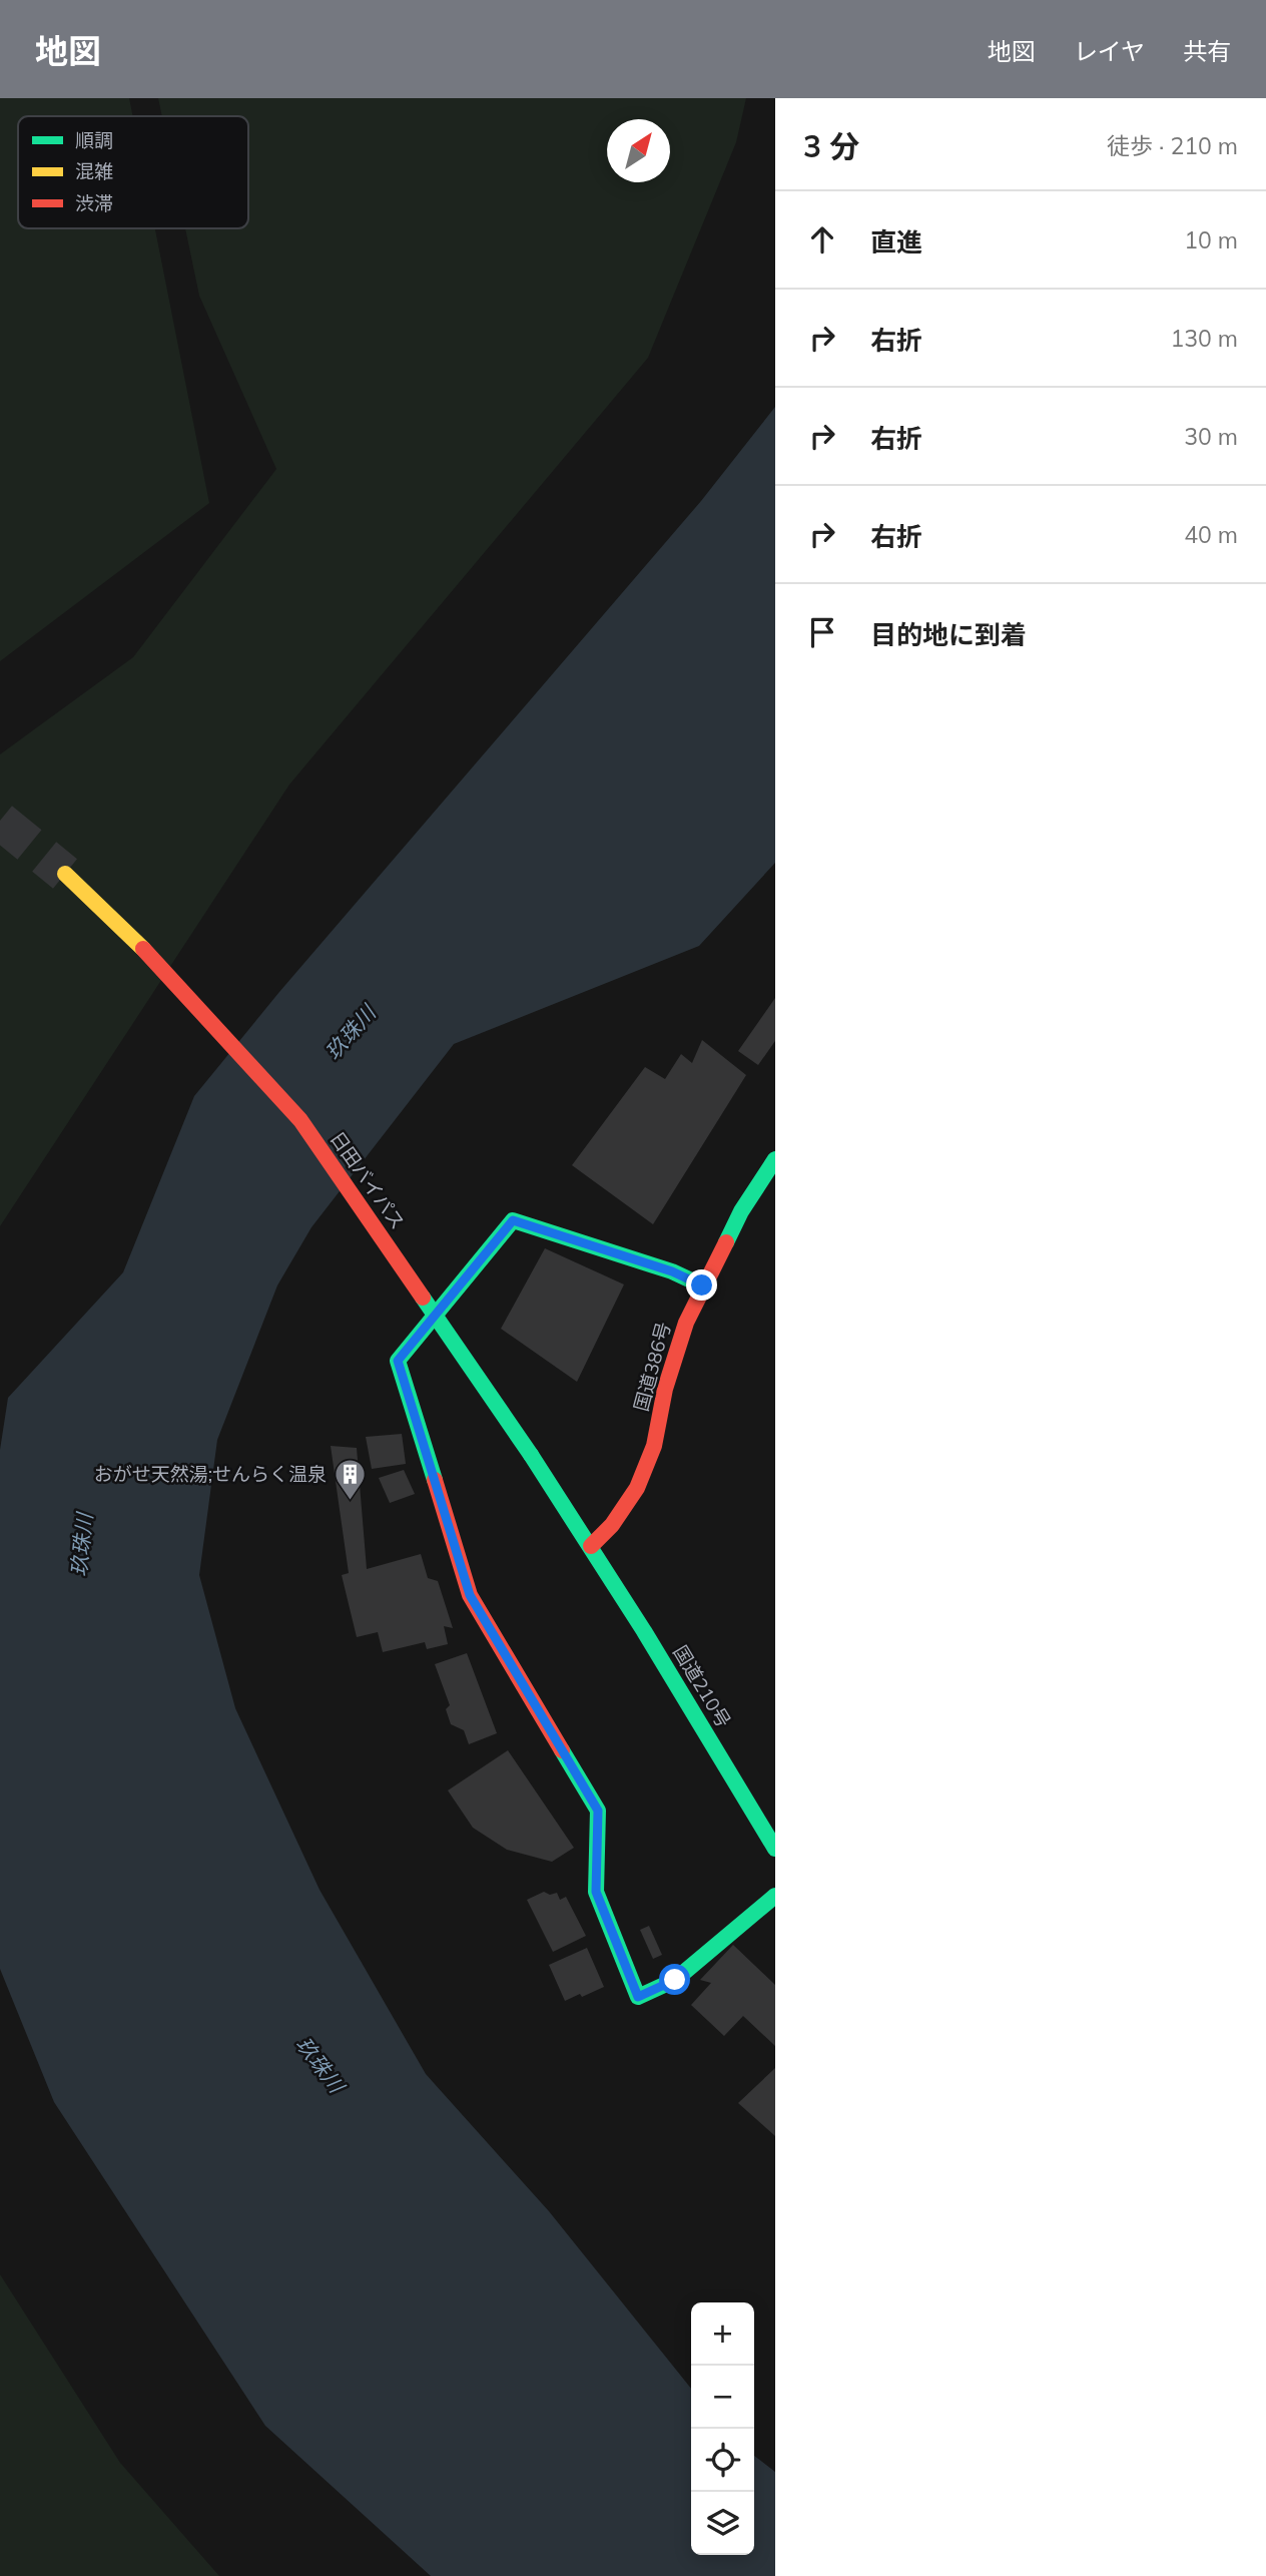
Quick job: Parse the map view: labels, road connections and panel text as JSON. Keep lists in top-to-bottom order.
{
  "streets": {
    "main road": ["日田バイパス", "国道386号", "国道210号"]
  },
  "crossings": [
    ["日田バイパス", "国道386号"],
    ["日田バイパス", "国道210号"],
    ["国道386号", "国道210号"]
  ],
  "water": ["玖珠川"],
  "places": {
    "building": ["おがせ天然湯;せんらく温泉"]
  },
  "legend": ["順調", "混雑", "渋滞"],
  "north": "top right",
  "page": {
    "header": "地図",
    "nav": ["地図", "レイヤ", "共有"],
    "heading": ["3 分", "徒歩 · 210 m"],
    "list": [
      ["直進", "10 m"],
      ["右折", "130 m"],
      ["右折", "30 m"],
      ["右折", "40 m"],
      "目的地に到着"
    ],
    "map_buttons": ["+", "−"]
  }
}
